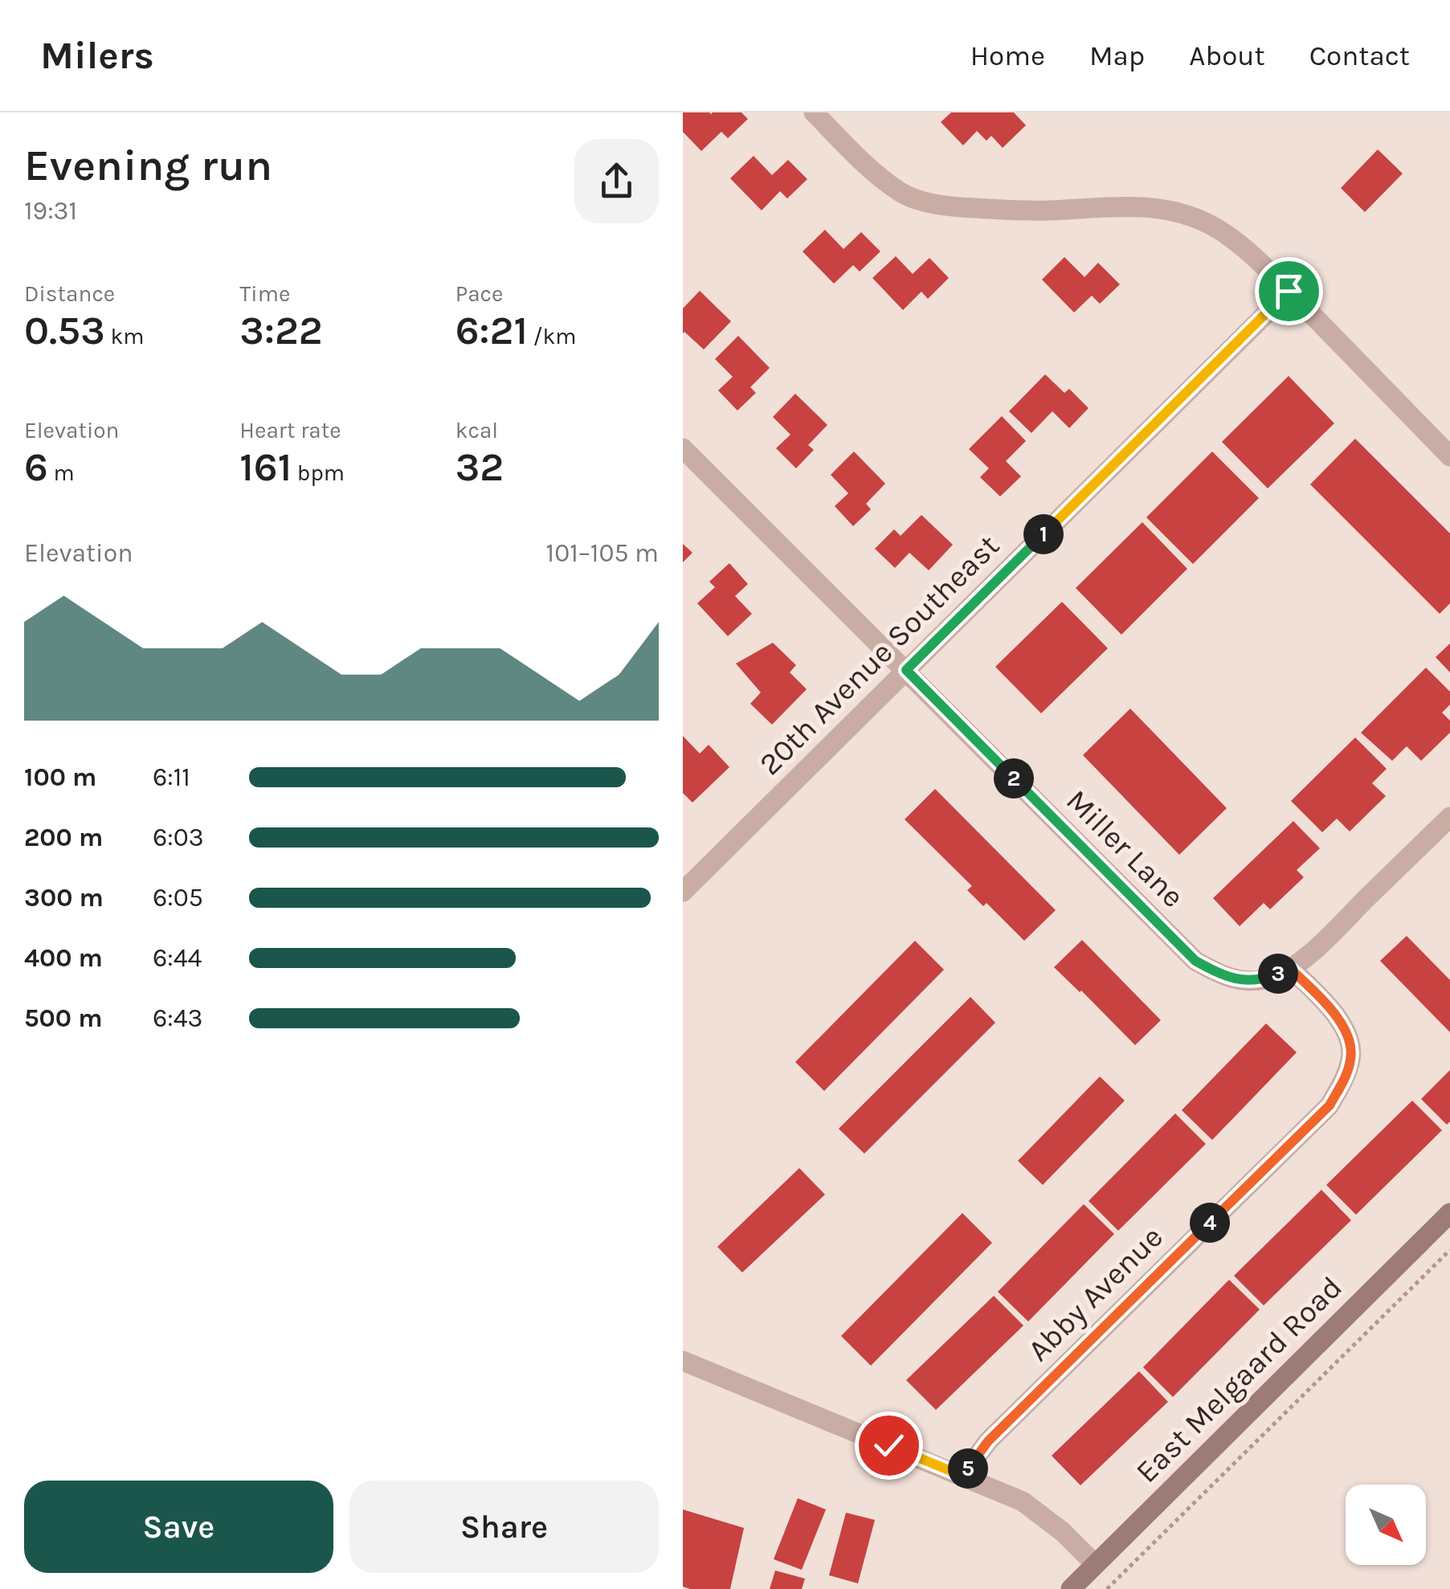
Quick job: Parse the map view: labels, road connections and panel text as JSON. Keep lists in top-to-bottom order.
{
  "streets": {
    "main road": ["East Melgaard Road"],
    "street": ["20th Avenue Southeast", "Miller Lane", "Abby Avenue"]
  },
  "crossings": [
    ["20th Avenue Southeast", "Miller Lane"],
    ["Miller Lane", "Abby Avenue"]
  ],
  "north": "bottom right",
  "page": {
    "header": "Milers",
    "nav": [
      "Home",
      "Map",
      "About",
      "Contact"
    ],
    "heading": ["Evening run", "19:31"],
    "stats": [
      ["Distance", "0.53 km"],
      ["Time", "3:22"],
      ["Pace", "6:21 /km"],
      ["Elevation", "6 m"],
      ["Heart rate", "161 bpm"],
      ["kcal", "32"]
    ],
    "pins": [
      "1",
      "2",
      "3",
      "4",
      "5"
    ],
    "chart": ["Elevation", "101–105 m"],
    "list": [
      {
        "name": "100 m",
        "note": "6:11"
      },
      {
        "name": "200 m",
        "note": "6:03"
      },
      {
        "name": "300 m",
        "note": "6:05"
      },
      {
        "name": "400 m",
        "note": "6:44"
      },
      {
        "name": "500 m",
        "note": "6:43"
      }
    ],
    "buttons": ["Save", "Share"]
  }
}
